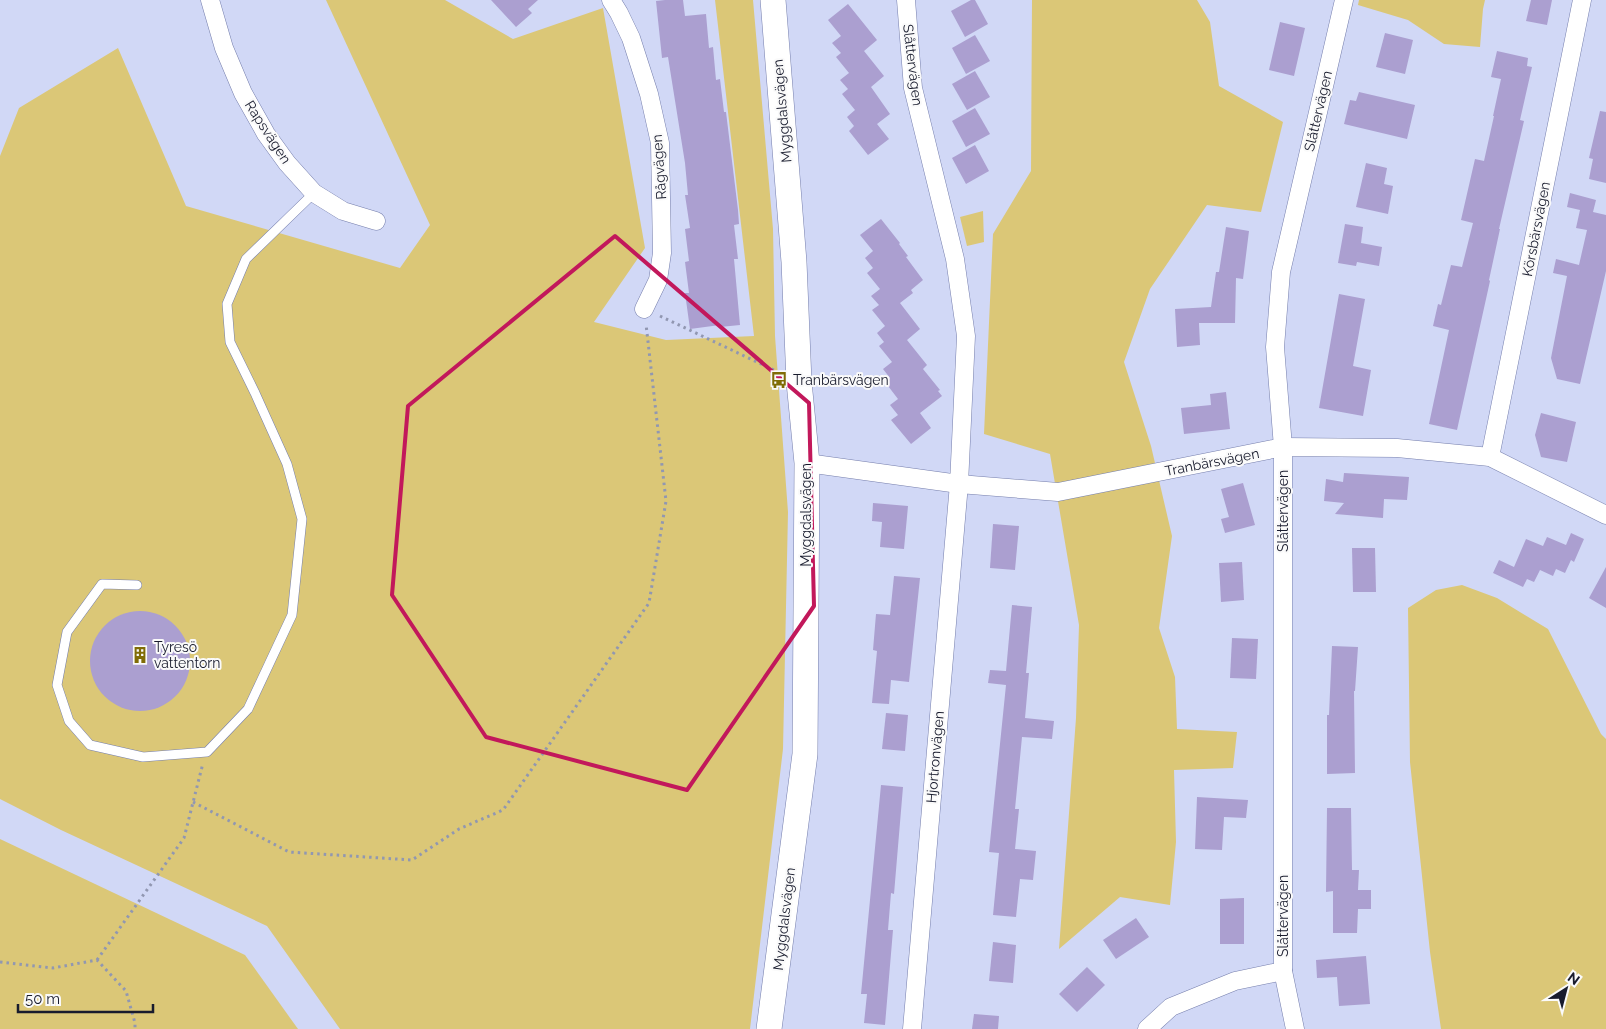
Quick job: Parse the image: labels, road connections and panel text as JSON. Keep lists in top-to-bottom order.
{
  "streets": {
    "street": [
      "Slåttervägen",
      "Myggdalsvägen",
      "Rapsvägen",
      "Rågvägen",
      "Körsbärsvägen",
      "Tranbärsvägen",
      "Hjortronvägen"
    ]
  },
  "crossings": [
    ["Slåttervägen", "Tranbärsvägen"],
    ["Slåttervägen", "Hjortronvägen"],
    ["Myggdalsvägen", "Tranbärsvägen"],
    ["Körsbärsvägen", "Tranbärsvägen"],
    ["Tranbärsvägen", "Hjortronvägen"]
  ],
  "places": {
    "bus stop": ["Tranbärsvägen"],
    "building": ["Tyresö vattentorn"]
  },
  "scale_bar": "50 m",
  "north": "top right"
}
